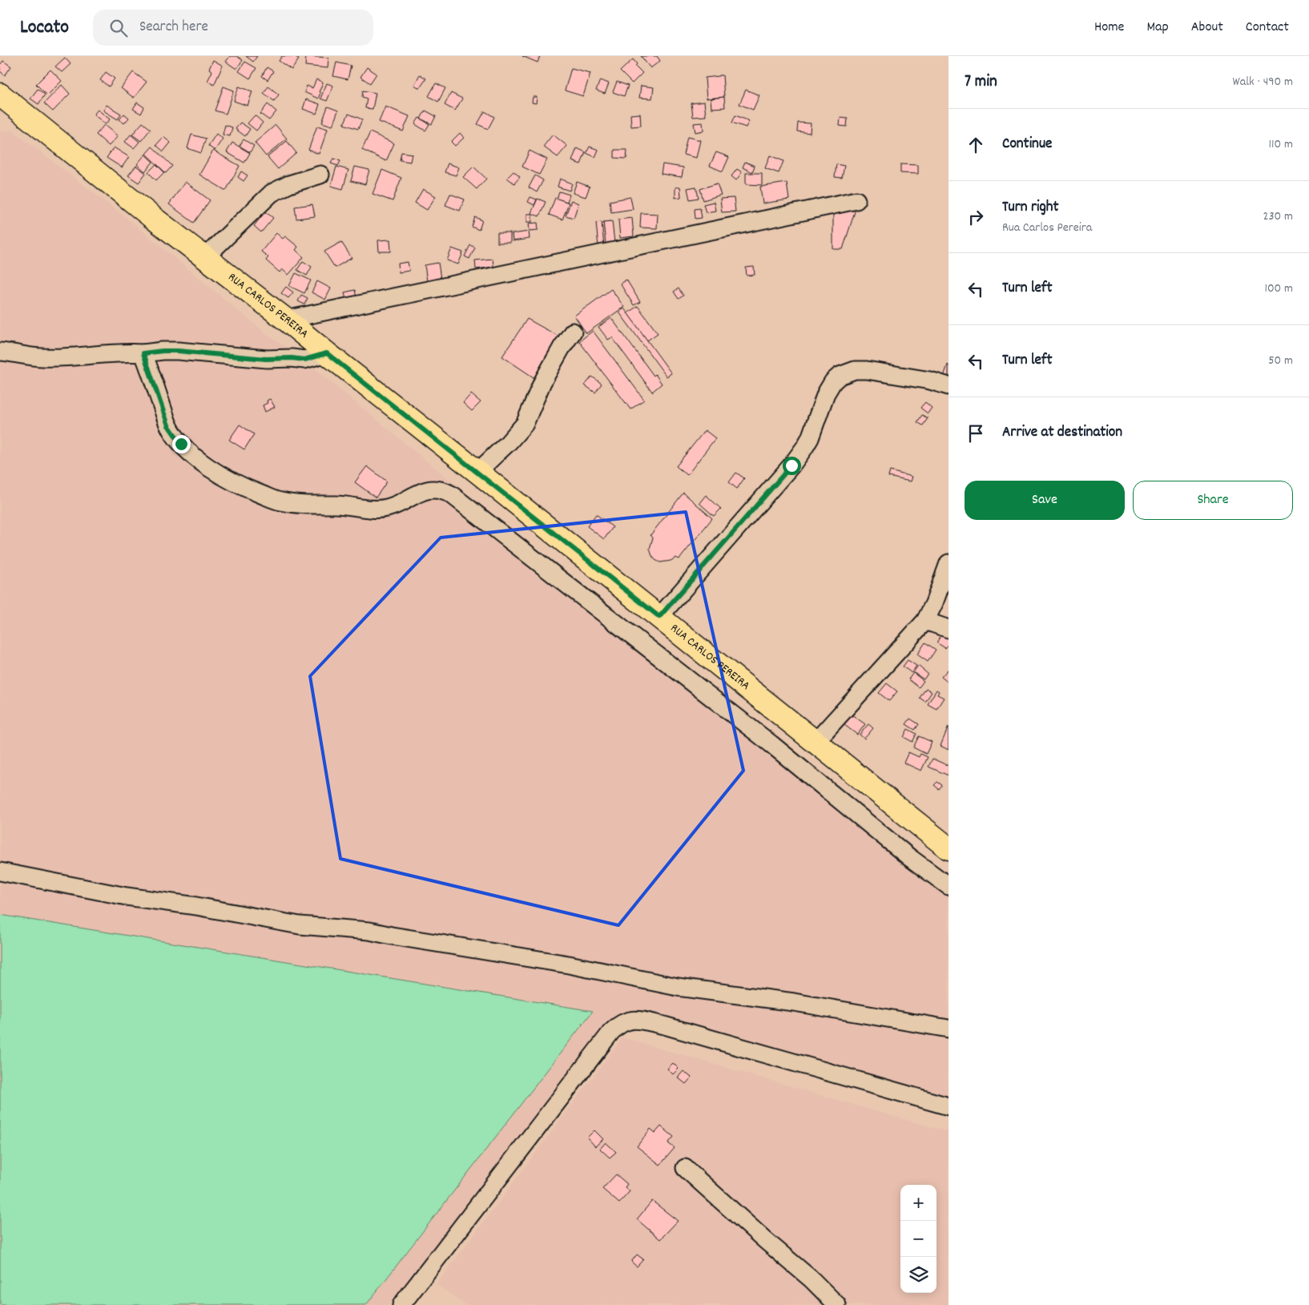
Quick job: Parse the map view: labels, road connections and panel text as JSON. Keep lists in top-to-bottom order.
{
  "streets": {
    "main road": ["RUA CARLOS PEREIRA"]
  },
  "page": {
    "header": "Locato",
    "search": "Search here",
    "nav": [
      "Home",
      "Map",
      "About",
      "Contact"
    ],
    "heading": ["7 min", "Walk · 490 m"],
    "list": [
      ["Continue", "110 m"],
      ["Turn right", "Rua Carlos Pereira", "230 m"],
      ["Turn left", "100 m"],
      ["Turn left", "50 m"],
      "Arrive at destination"
    ],
    "buttons": ["Save", "Share"],
    "map_buttons": ["+", "−"]
  }
}
